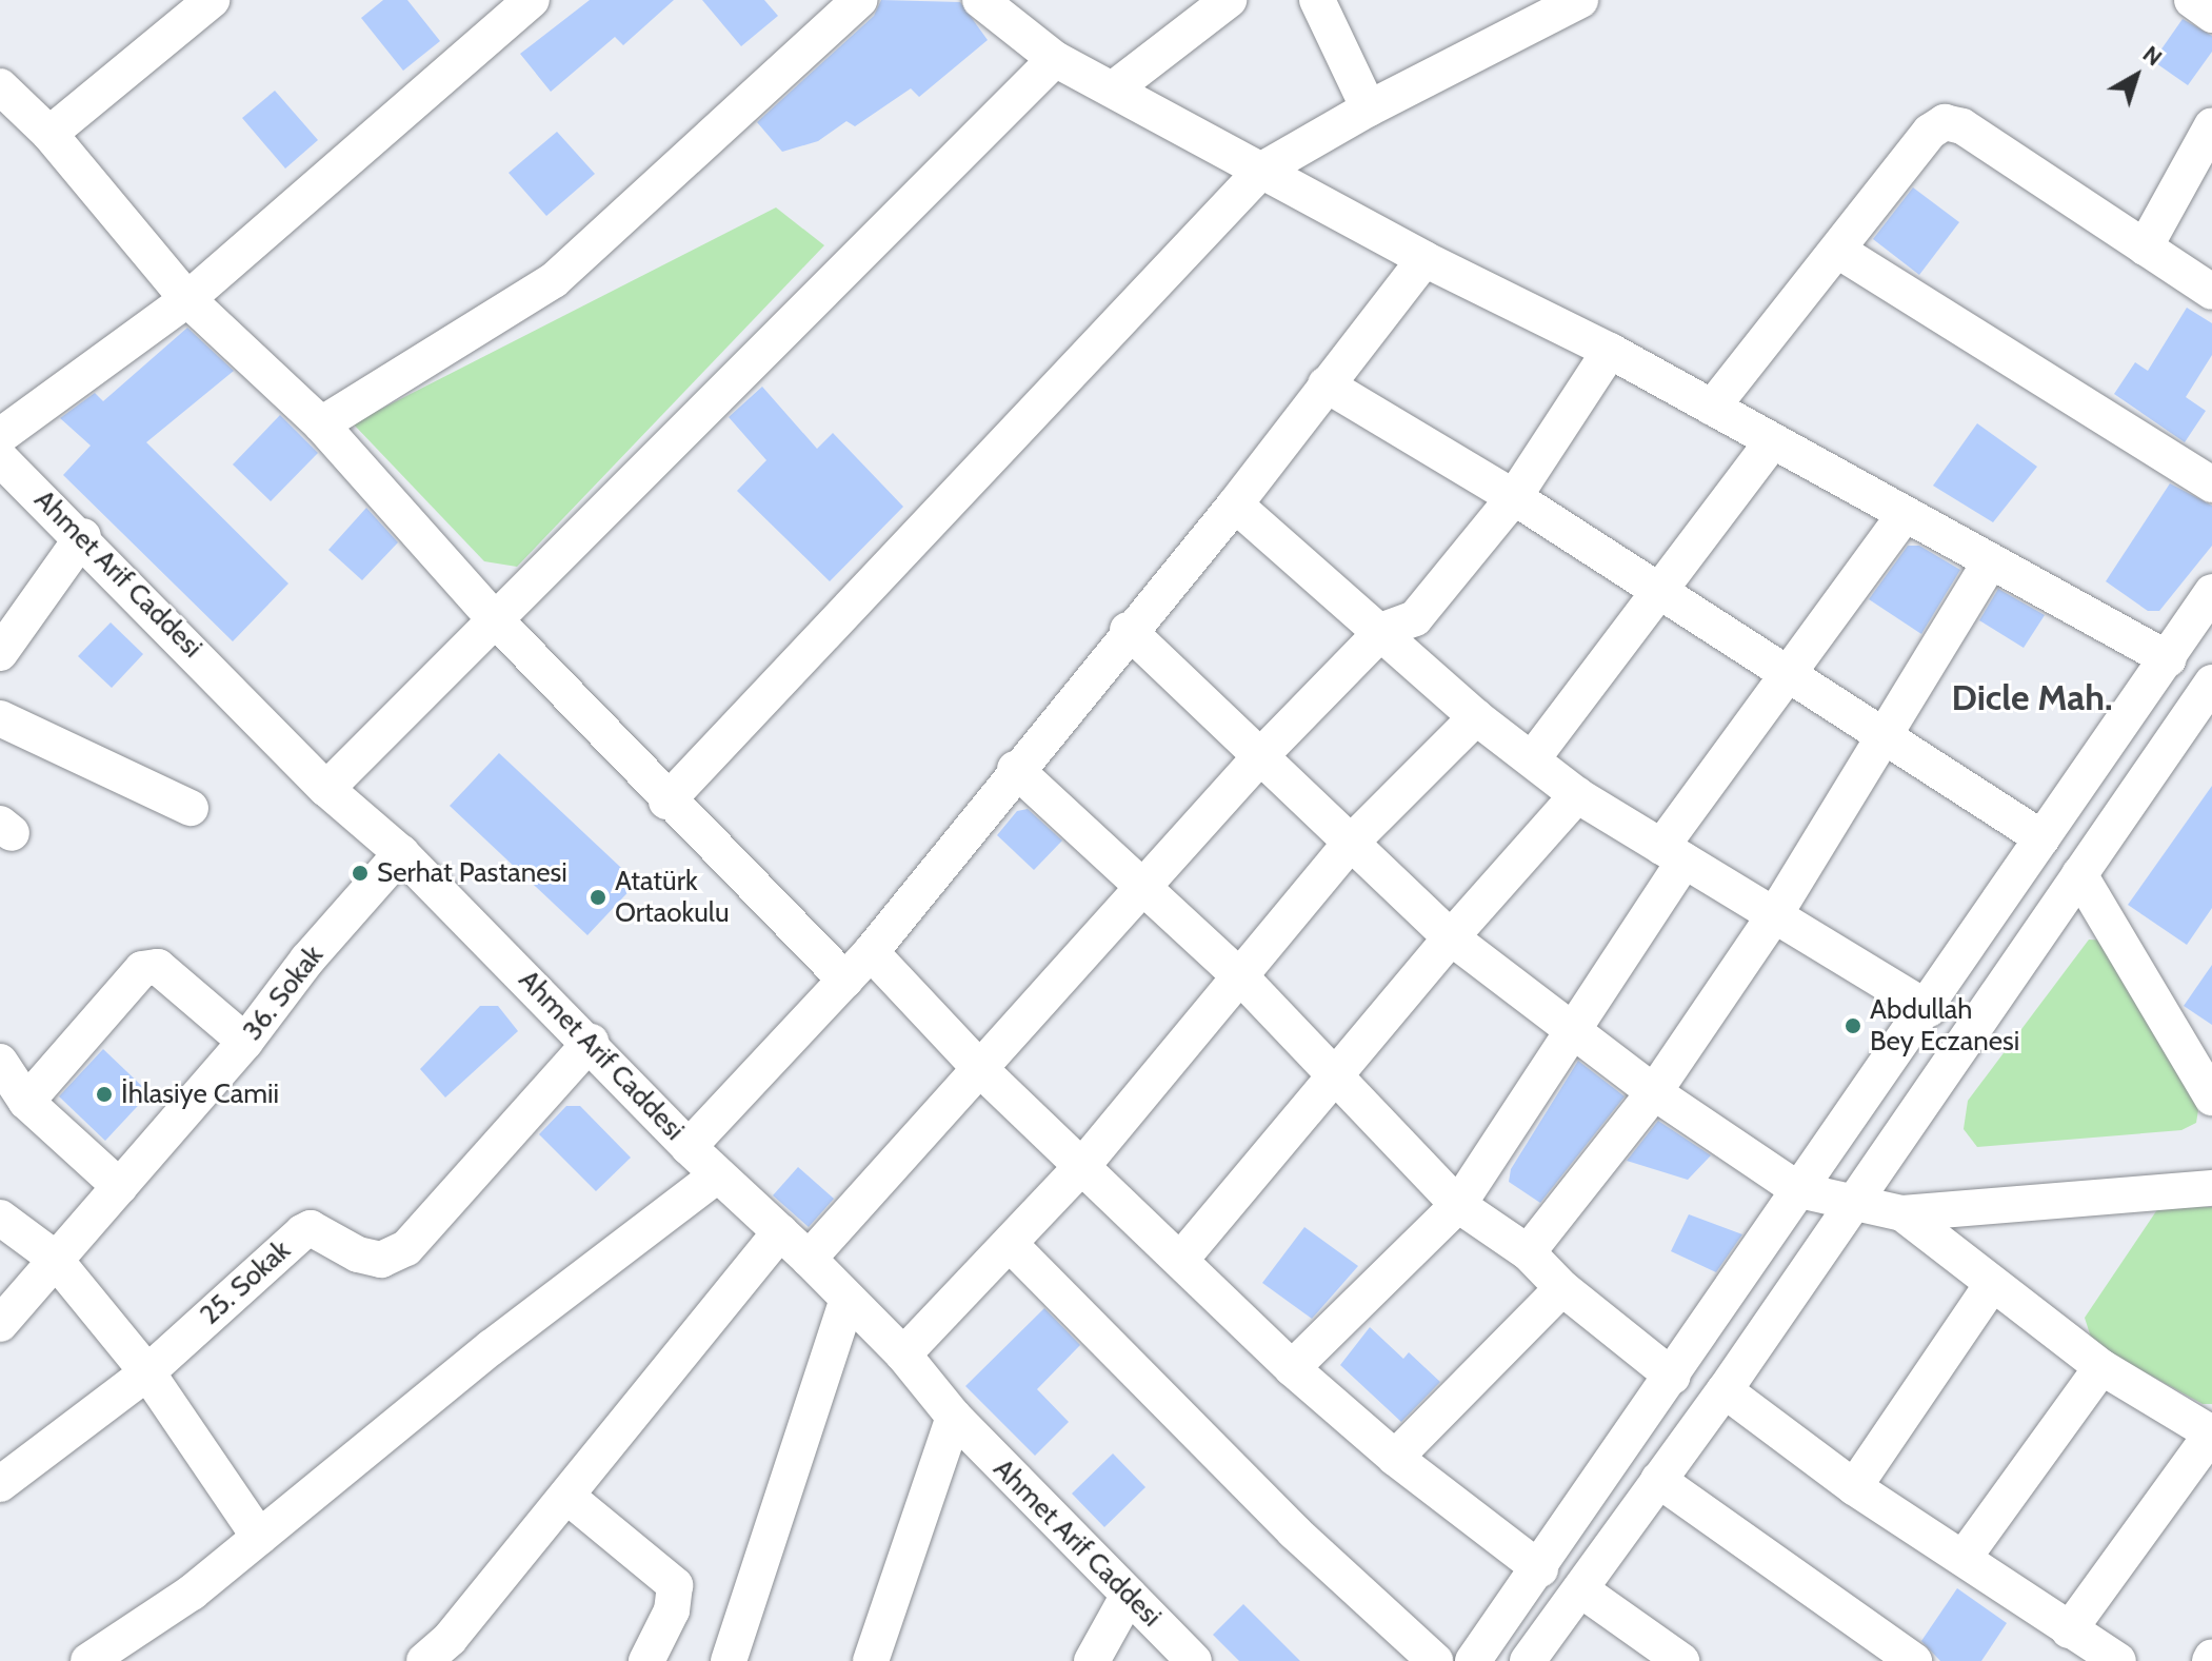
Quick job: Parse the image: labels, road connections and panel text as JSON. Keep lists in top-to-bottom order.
{
  "streets": {
    "street": ["Ahmet Arif Caddesi", "36. Sokak", "25. Sokak"]
  },
  "crossings": [
    ["Ahmet Arif Caddesi", "36. Sokak"],
    ["Ahmet Arif Caddesi", "25. Sokak"]
  ],
  "districts": ["Dicle Mah."],
  "places": [
    "Serhat Pastanesi",
    "Atatürk Ortaokulu",
    "Abdullah Bey Eczanesi",
    "İhlasiye Camii"
  ],
  "north": "top right"
}
